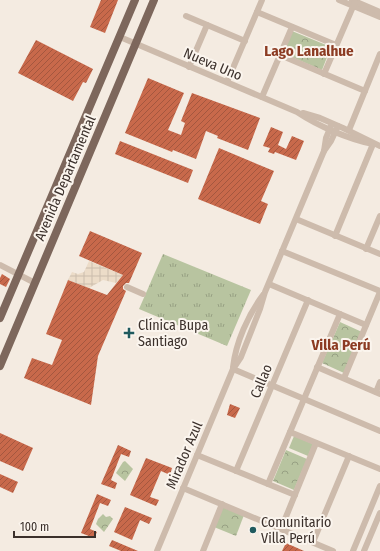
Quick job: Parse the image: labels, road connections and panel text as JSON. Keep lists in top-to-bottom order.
{
  "streets": {
    "main road": ["Avenida Departamental"],
    "street": ["Nueva Uno", "Callao", "Mirador Azul"]
  },
  "crossings": [
    ["Nueva Uno", "Avenida Departamental"],
    ["Nueva Uno", "Mirador Azul"]
  ],
  "districts": ["Lago Lanalhue", "Villa Perú"],
  "places": {
    "health": ["Clínica Bupa Santiago"],
    "other": ["Comunitario Villa Perú"]
  },
  "scale_bar": "100 m"
}
